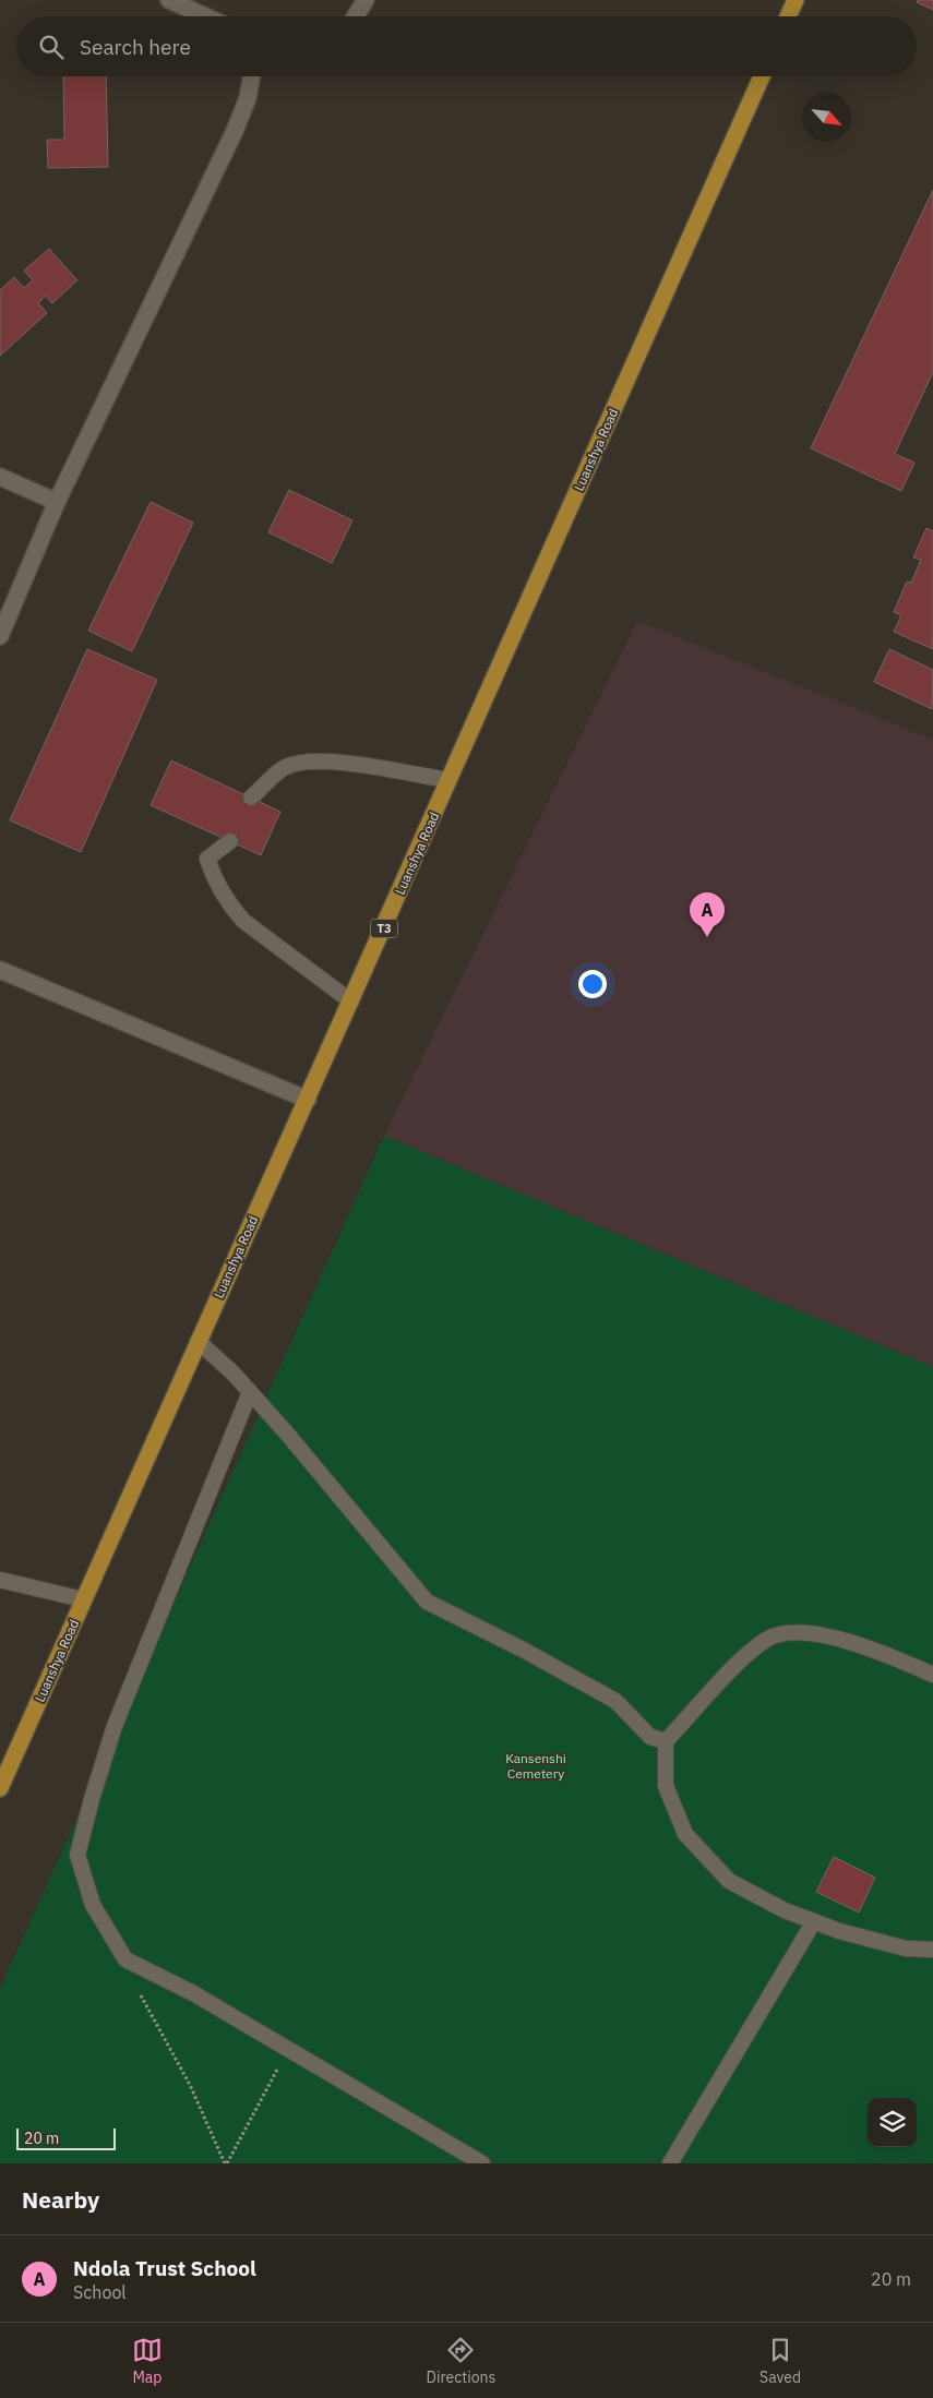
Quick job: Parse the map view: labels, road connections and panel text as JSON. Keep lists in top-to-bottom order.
{
  "streets": {
    "highway": ["Luanshya Road", "T3"]
  },
  "parks": ["Kansenshi Cemetery"],
  "scale_bar": "20 m",
  "north": "bottom right",
  "page": {
    "search": "Search here",
    "pins": "A",
    "scale": "20 m",
    "heading": "Nearby",
    "list": [
      {
        "mark": "A",
        "name": "Ndola Trust School",
        "note": "School",
        "value": "20 m"
      }
    ],
    "nav": ["Map", "Directions", "Saved"]
  }
}
